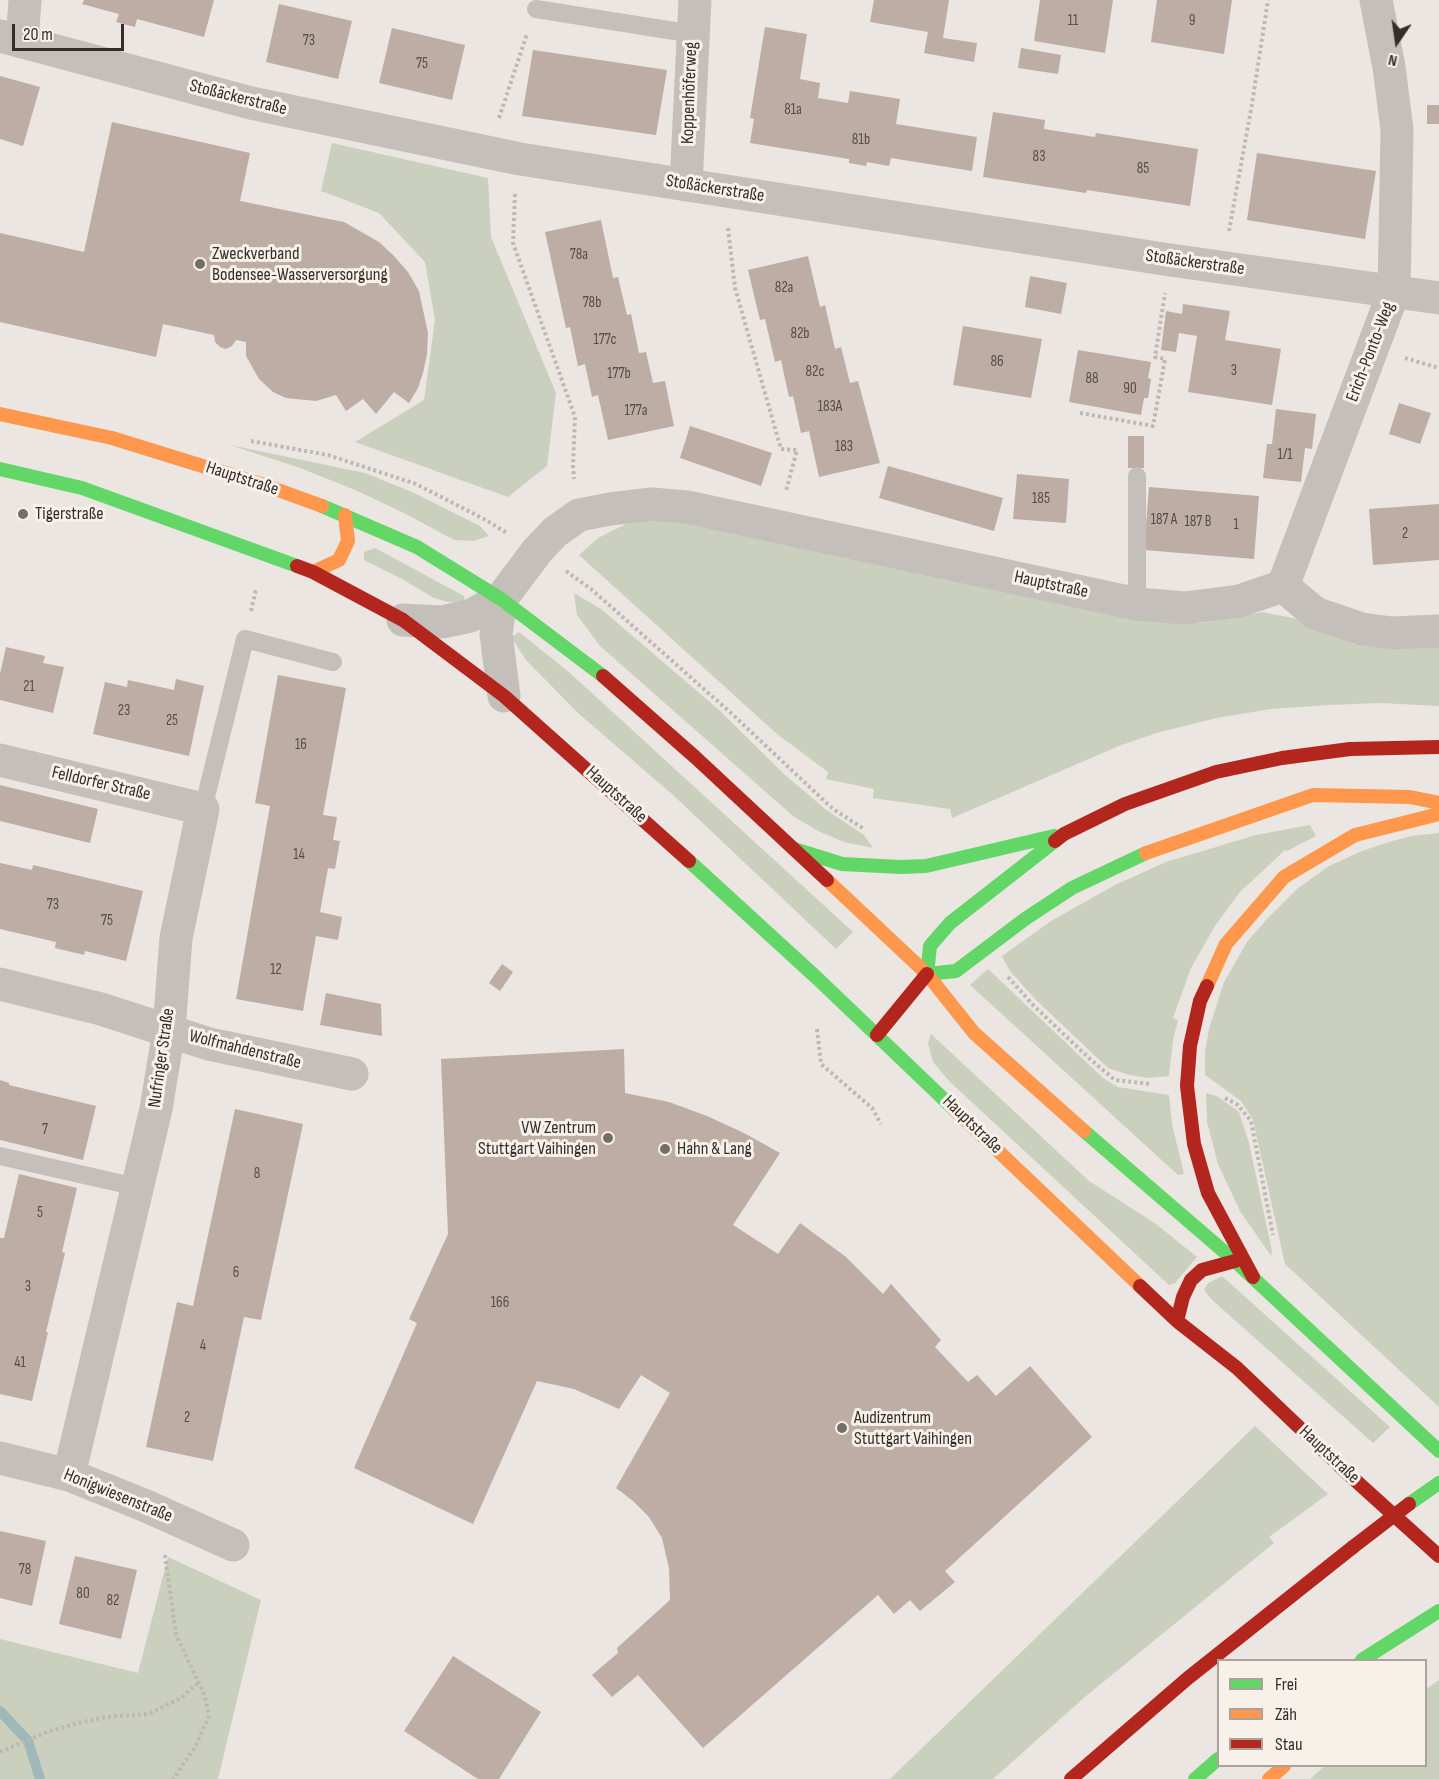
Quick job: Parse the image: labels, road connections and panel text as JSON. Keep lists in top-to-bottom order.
{
  "streets": {
    "main road": ["Hauptstraße"],
    "street": [
      "Koppenhöferweg",
      "Stoßäckerstraße",
      "Erich-Ponto-Weg",
      "Felldorfer Straße",
      "Wolfmahdenstraße",
      "Nufringer Straße",
      "Honigwiesenstraße"
    ]
  },
  "crossings": [
    ["Koppenhöferweg", "Stoßäckerstraße"],
    ["Stoßäckerstraße", "Erich-Ponto-Weg"],
    ["Erich-Ponto-Weg", "Hauptstraße"],
    ["Felldorfer Straße", "Nufringer Straße"],
    ["Wolfmahdenstraße", "Nufringer Straße"],
    ["Nufringer Straße", "Honigwiesenstraße"]
  ],
  "places": [
    "Zweckverband Bodensee-Wasserversorgung",
    "Tigerstraße",
    "VW Zentrum Stuttgart Vaihingen",
    "Hahn & Lang",
    "Audizentrum Stuttgart Vaihingen"
  ],
  "house_numbers": [
    "11",
    "9",
    "73",
    "75",
    "81a",
    "81b",
    "83",
    "85",
    "78a",
    "82a",
    "78b",
    "82b",
    "177c",
    "86",
    "3",
    "82c",
    "177b",
    "88",
    "90",
    "183A",
    "177a",
    "183",
    "1/1",
    "185",
    "187 A",
    "187 B",
    "1",
    "2",
    "21",
    "23",
    "25",
    "16",
    "14",
    "73",
    "75",
    "12",
    "7",
    "8",
    "5",
    "6",
    "3",
    "166",
    "4",
    "41",
    "2",
    "78",
    "80",
    "82"
  ],
  "legend": ["Frei", "Zäh", "Stau"],
  "scale_bar": "20 m",
  "north": "bottom"
}
